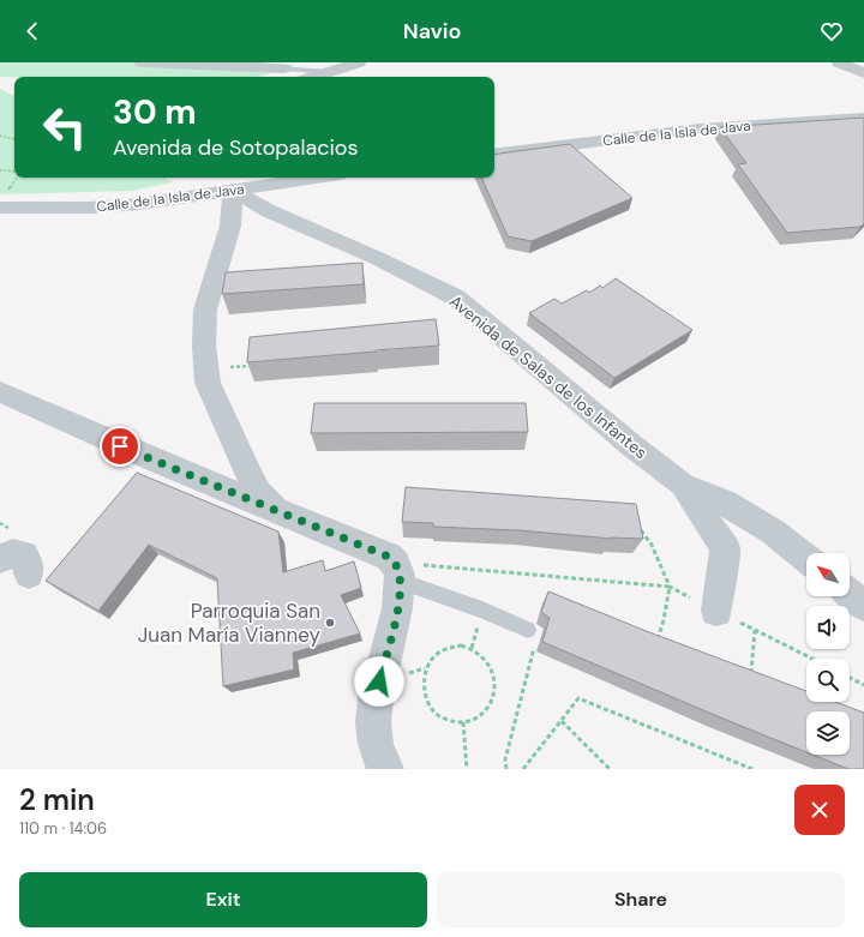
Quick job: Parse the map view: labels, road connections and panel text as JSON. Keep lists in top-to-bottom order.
{
  "streets": {
    "street": ["Calle de la Isla de Java", "Avenida de Salas de los Infantes"]
  },
  "crossings": [
    ["Calle de la Isla de Java", "Avenida de Salas de los Infantes"]
  ],
  "places": ["Parroquia San Juan María Vianney"],
  "north": "top left",
  "page": {
    "header": "Navio",
    "turn": ["30 m", "Avenida de Sotopalacios"],
    "heading": ["2 min", "110 m · 14:06"],
    "buttons": ["Exit", "Share"]
  }
}
